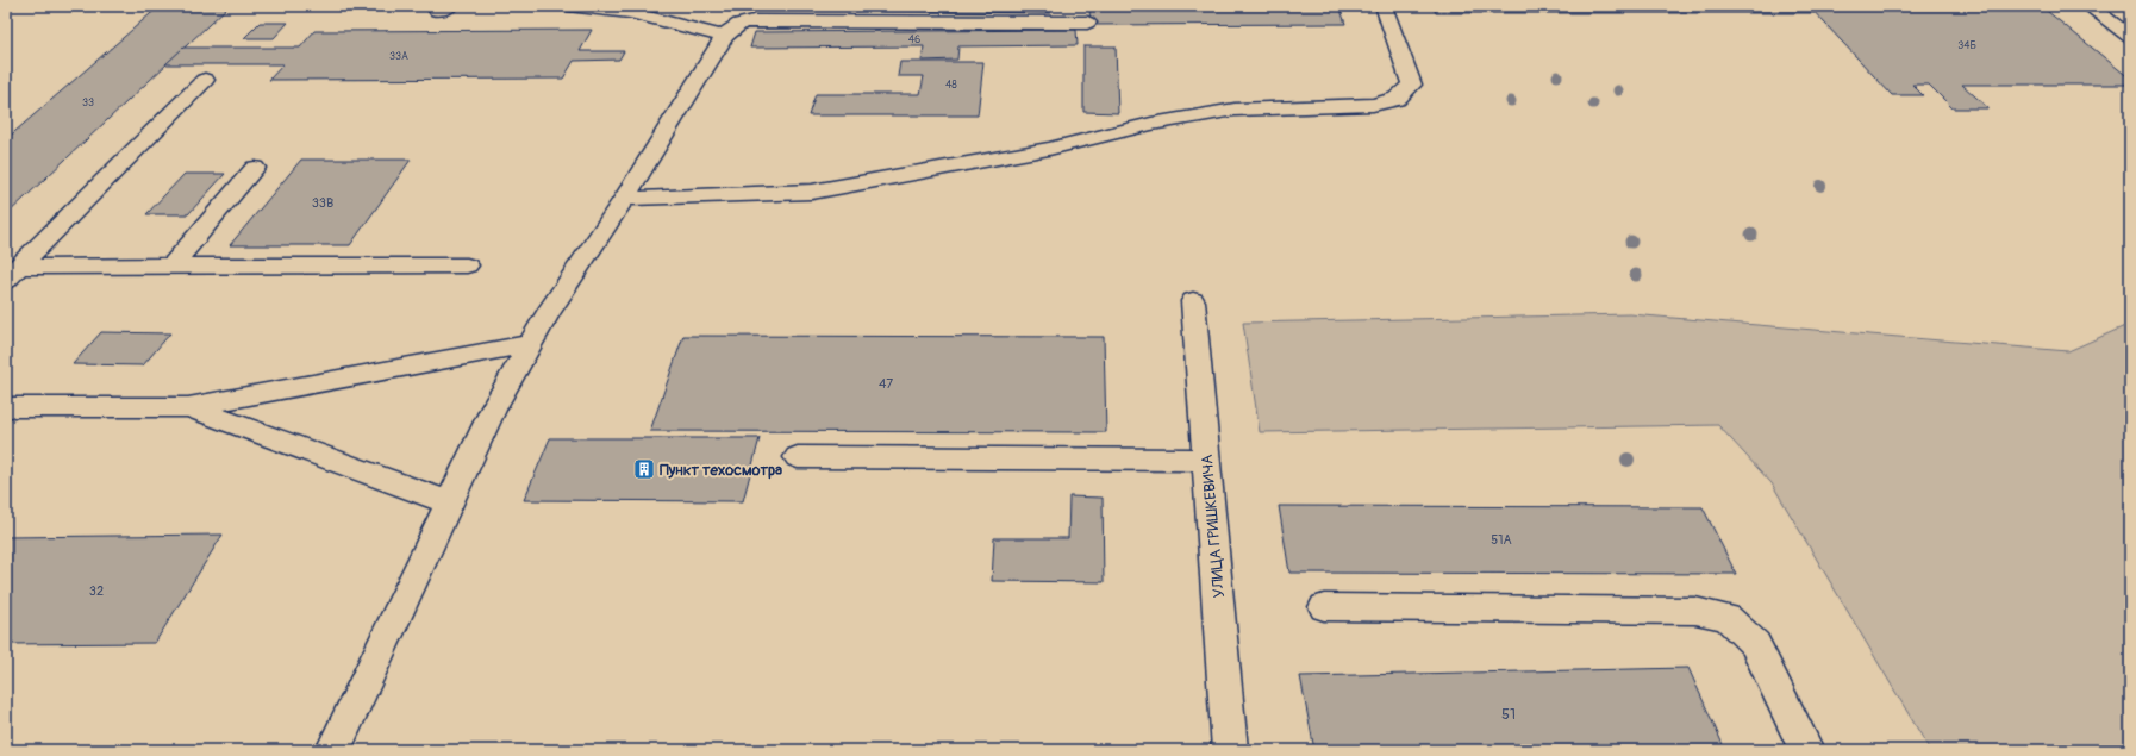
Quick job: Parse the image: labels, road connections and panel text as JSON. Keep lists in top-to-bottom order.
{
  "streets": {
    "street": ["УЛИЦА ГРИШКЕВИЧА"]
  },
  "places": {
    "building": ["Пункт техосмотра"]
  },
  "house_numbers": [
    "46",
    "34Б",
    "33А",
    "48",
    "33",
    "33В",
    "47",
    "51А",
    "32",
    "51"
  ]
}
